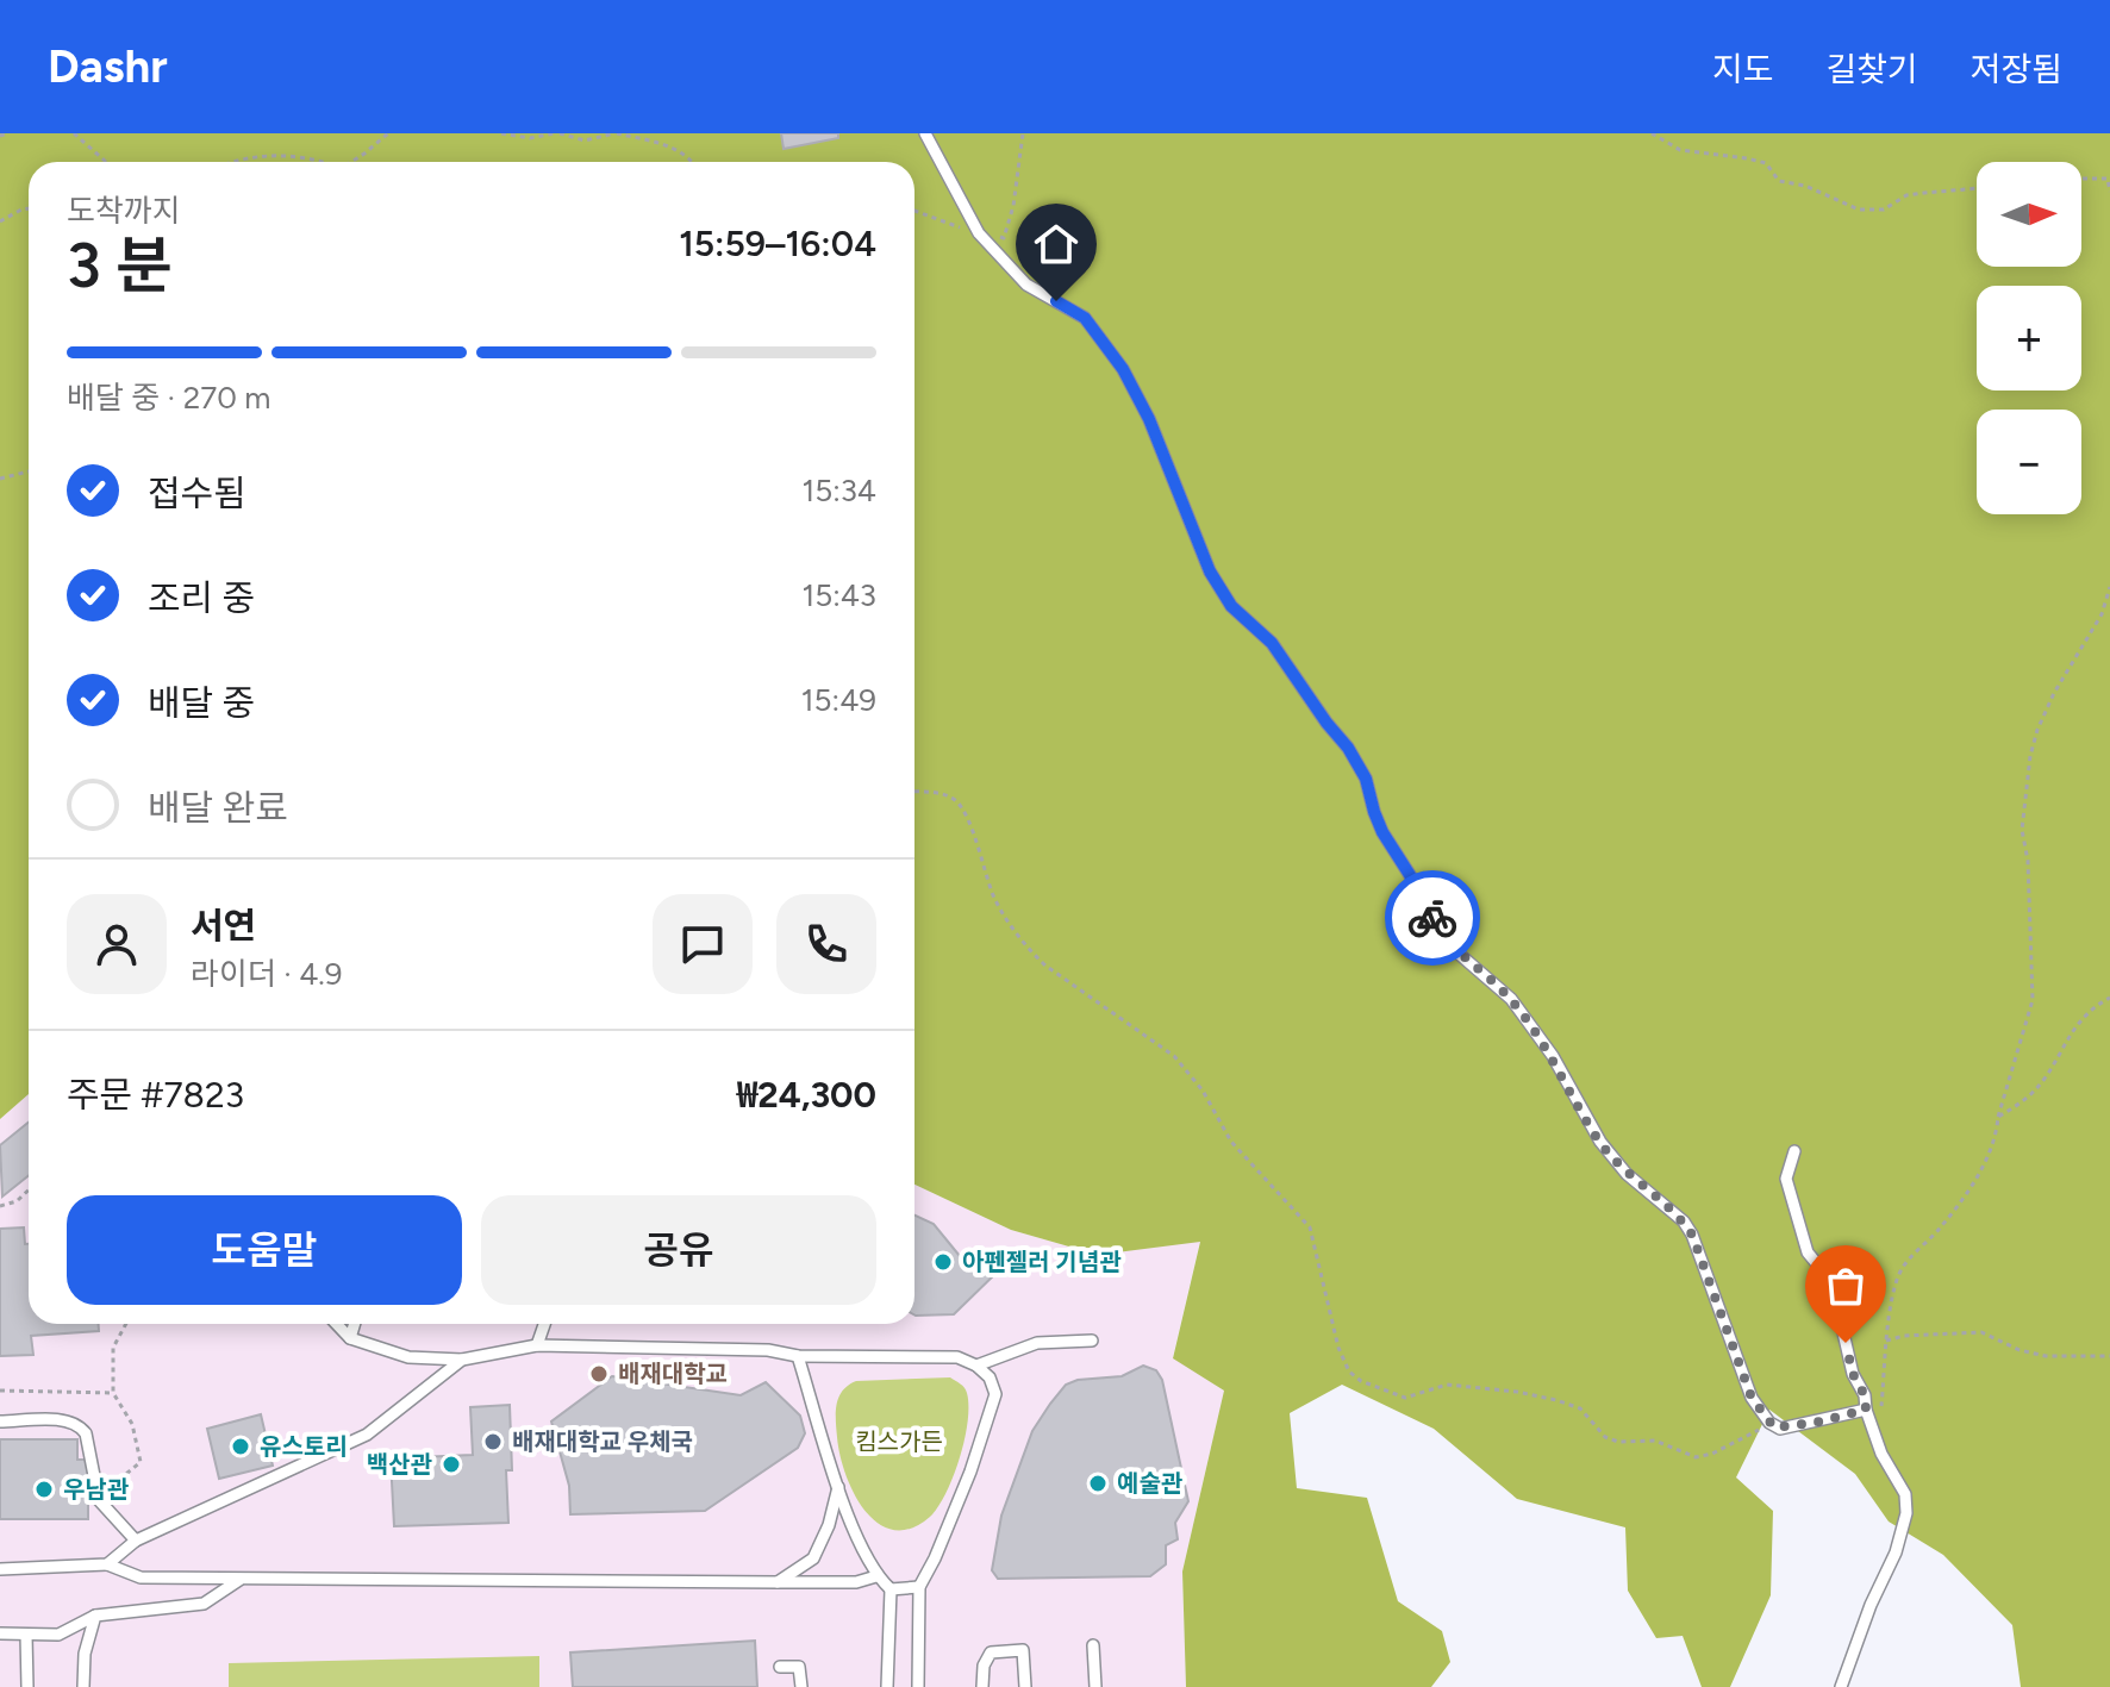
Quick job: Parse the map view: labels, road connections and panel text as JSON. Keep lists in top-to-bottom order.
{
  "parks": ["킴스가든"],
  "places": [
    "아펜젤러 기념관",
    "배재대학교",
    "배재대학교 우체국",
    "유스토리",
    "백산관",
    "예술관",
    "우남관"
  ],
  "north": "right",
  "page": {
    "header": "Dashr",
    "nav": ["지도", "길찾기", "저장됨"],
    "map_buttons": ["+", "−"],
    "heading": ["3 분", "도착까지", "15:59–16:04"],
    "panel": [
      "서연",
      "라이더 · 4.9",
      "주문 #7823",
      "₩24,300"
    ],
    "bar": "배달 중 · 270 m",
    "list": [
      ["접수됨", "15:34"],
      ["조리 중", "15:43"],
      ["배달 중", "15:49"],
      "배달 완료"
    ],
    "buttons": ["도움말", "공유"]
  }
}
